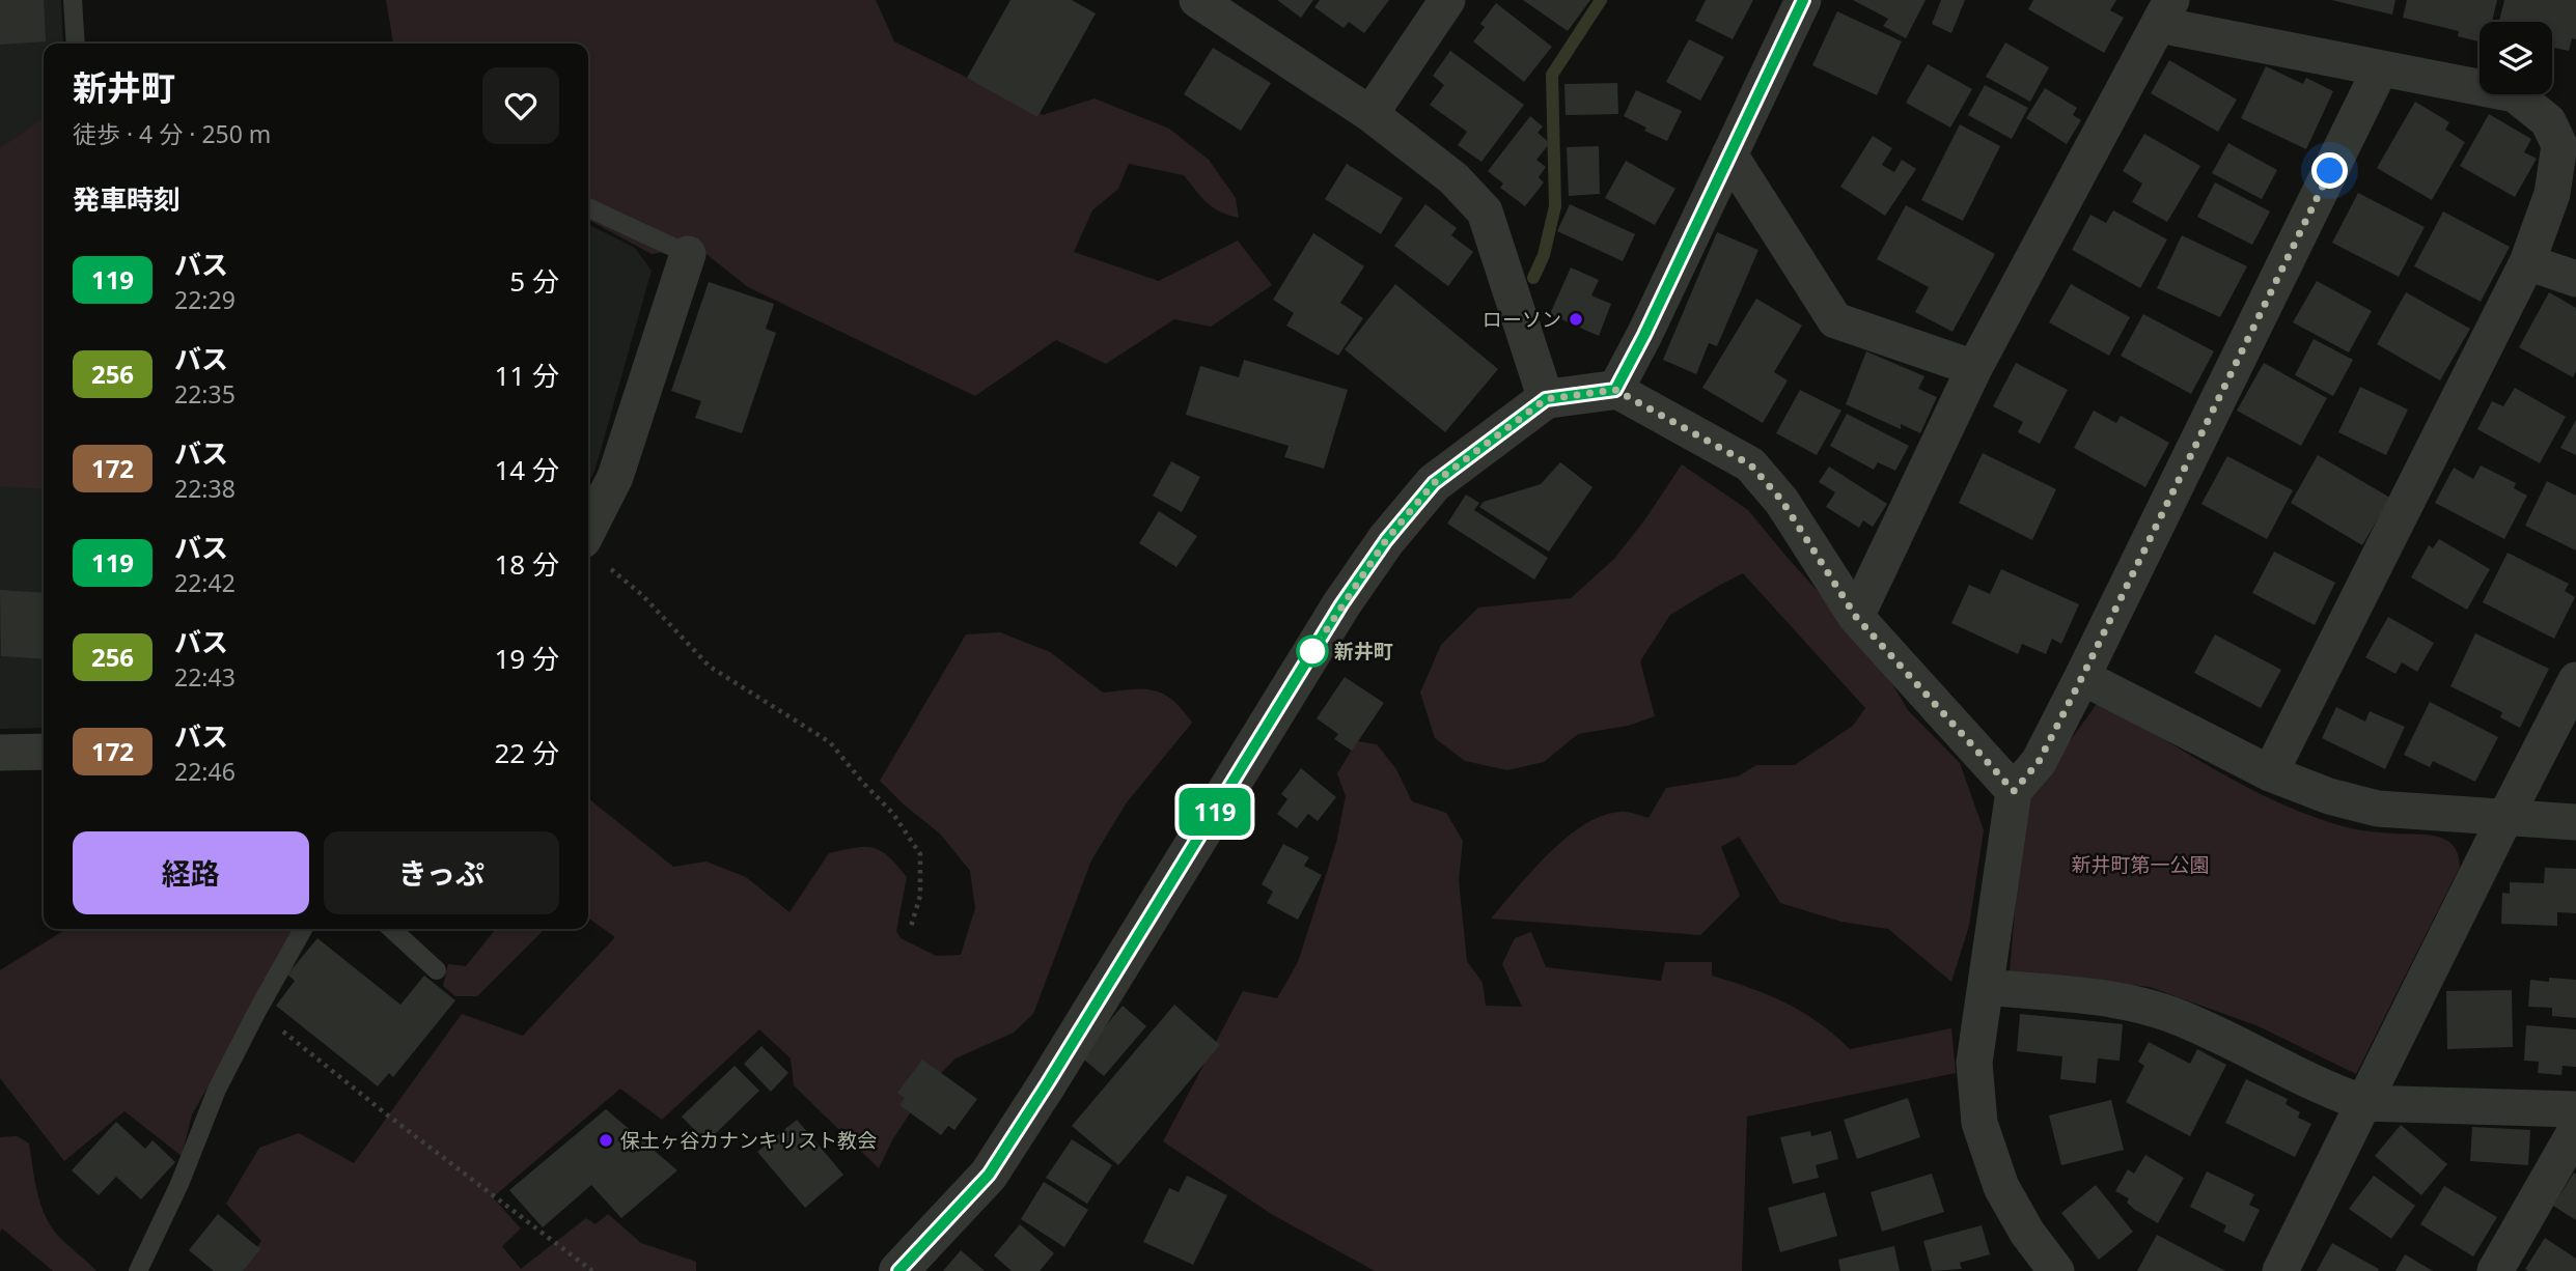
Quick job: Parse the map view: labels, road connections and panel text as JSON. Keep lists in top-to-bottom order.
{
  "parks": ["新井町第一公園"],
  "places": ["ローソン", "新井町", "保土ヶ谷カナンキリスト教会"],
  "lines": ["bus line 119"],
  "page": {
    "on_map": "119",
    "heading": [
      ["新井町", "徒歩 · 4 分 · 250 m"],
      "発車時刻"
    ],
    "list": [
      {
        "mark": "119",
        "name": "バス",
        "note": "22:29",
        "value": "5 分"
      },
      {
        "mark": "256",
        "name": "バス",
        "note": "22:35",
        "value": "11 分"
      },
      {
        "mark": "172",
        "name": "バス",
        "note": "22:38",
        "value": "14 分"
      },
      {
        "mark": "119",
        "name": "バス",
        "note": "22:42",
        "value": "18 分"
      },
      {
        "mark": "256",
        "name": "バス",
        "note": "22:43",
        "value": "19 分"
      },
      {
        "mark": "172",
        "name": "バス",
        "note": "22:46",
        "value": "22 分"
      }
    ],
    "buttons": ["経路", "きっぷ"]
  }
}
